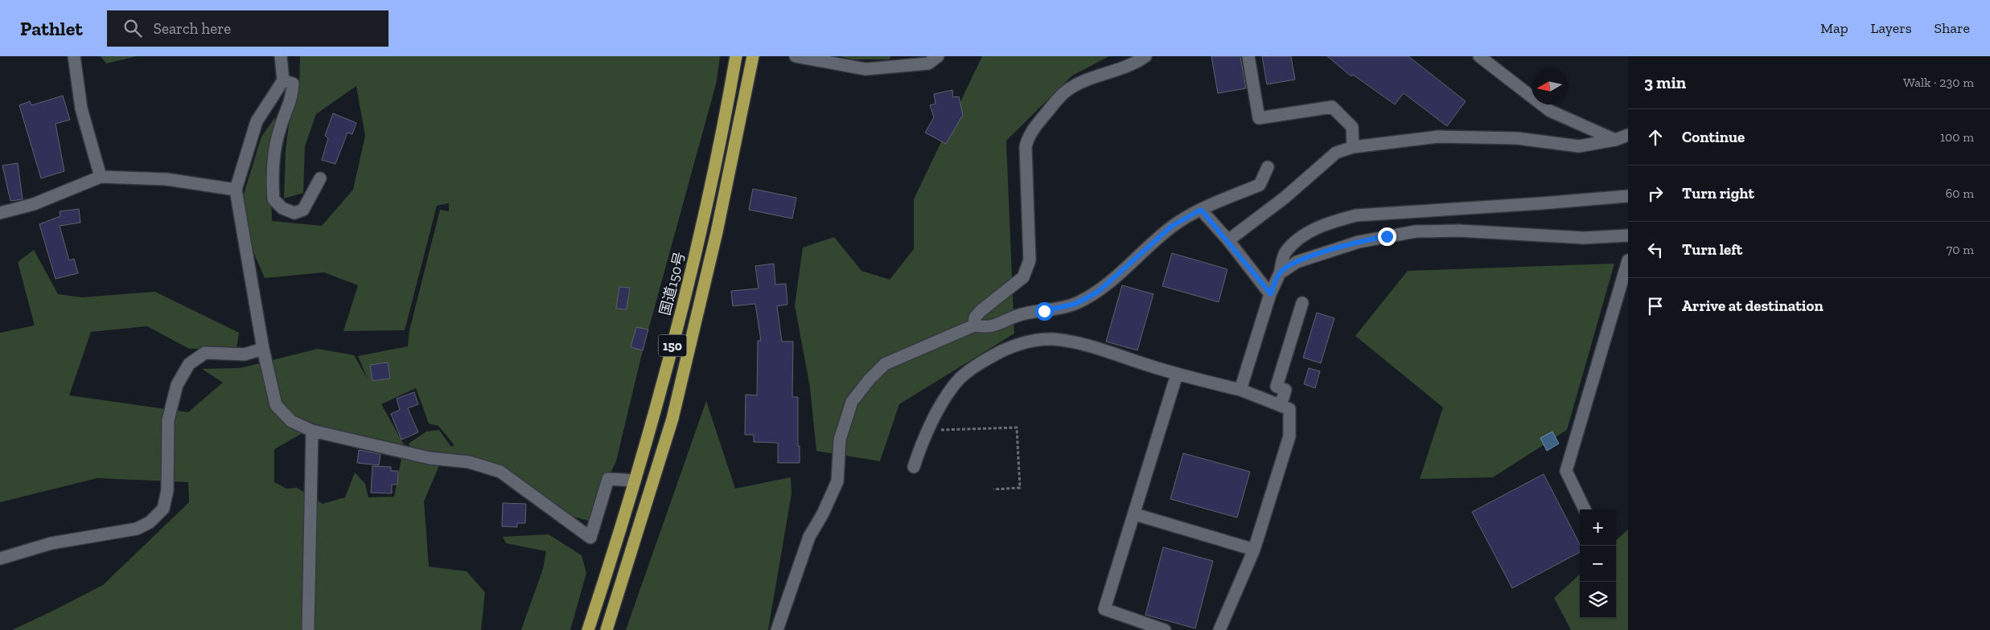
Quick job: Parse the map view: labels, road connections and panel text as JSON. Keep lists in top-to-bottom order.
{
  "streets": {
    "highway": ["国道150号", "150"]
  },
  "north": "left",
  "page": {
    "header": "Pathlet",
    "search": "Search here",
    "nav": ["Map", "Layers", "Share"],
    "heading": ["3 min", "Walk · 230 m"],
    "list": [
      ["Continue", "100 m"],
      ["Turn right", "60 m"],
      ["Turn left", "70 m"],
      "Arrive at destination"
    ],
    "map_buttons": ["+", "−"]
  }
}
